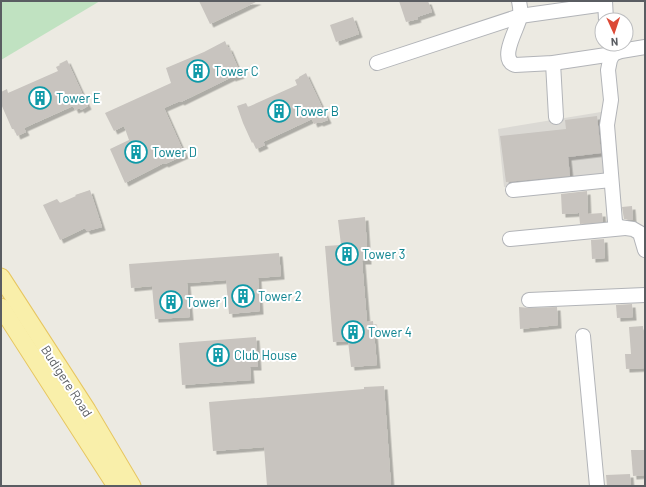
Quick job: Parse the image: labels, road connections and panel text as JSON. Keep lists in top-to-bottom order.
{
  "streets": {
    "main road": ["Budigere Road"]
  },
  "places": {
    "building": [
      "Tower C",
      "Tower E",
      "Tower B",
      "Tower D",
      "Tower 3",
      "Tower 2",
      "Tower 1",
      "Tower 4",
      "Club House"
    ]
  },
  "north": "bottom"
}
